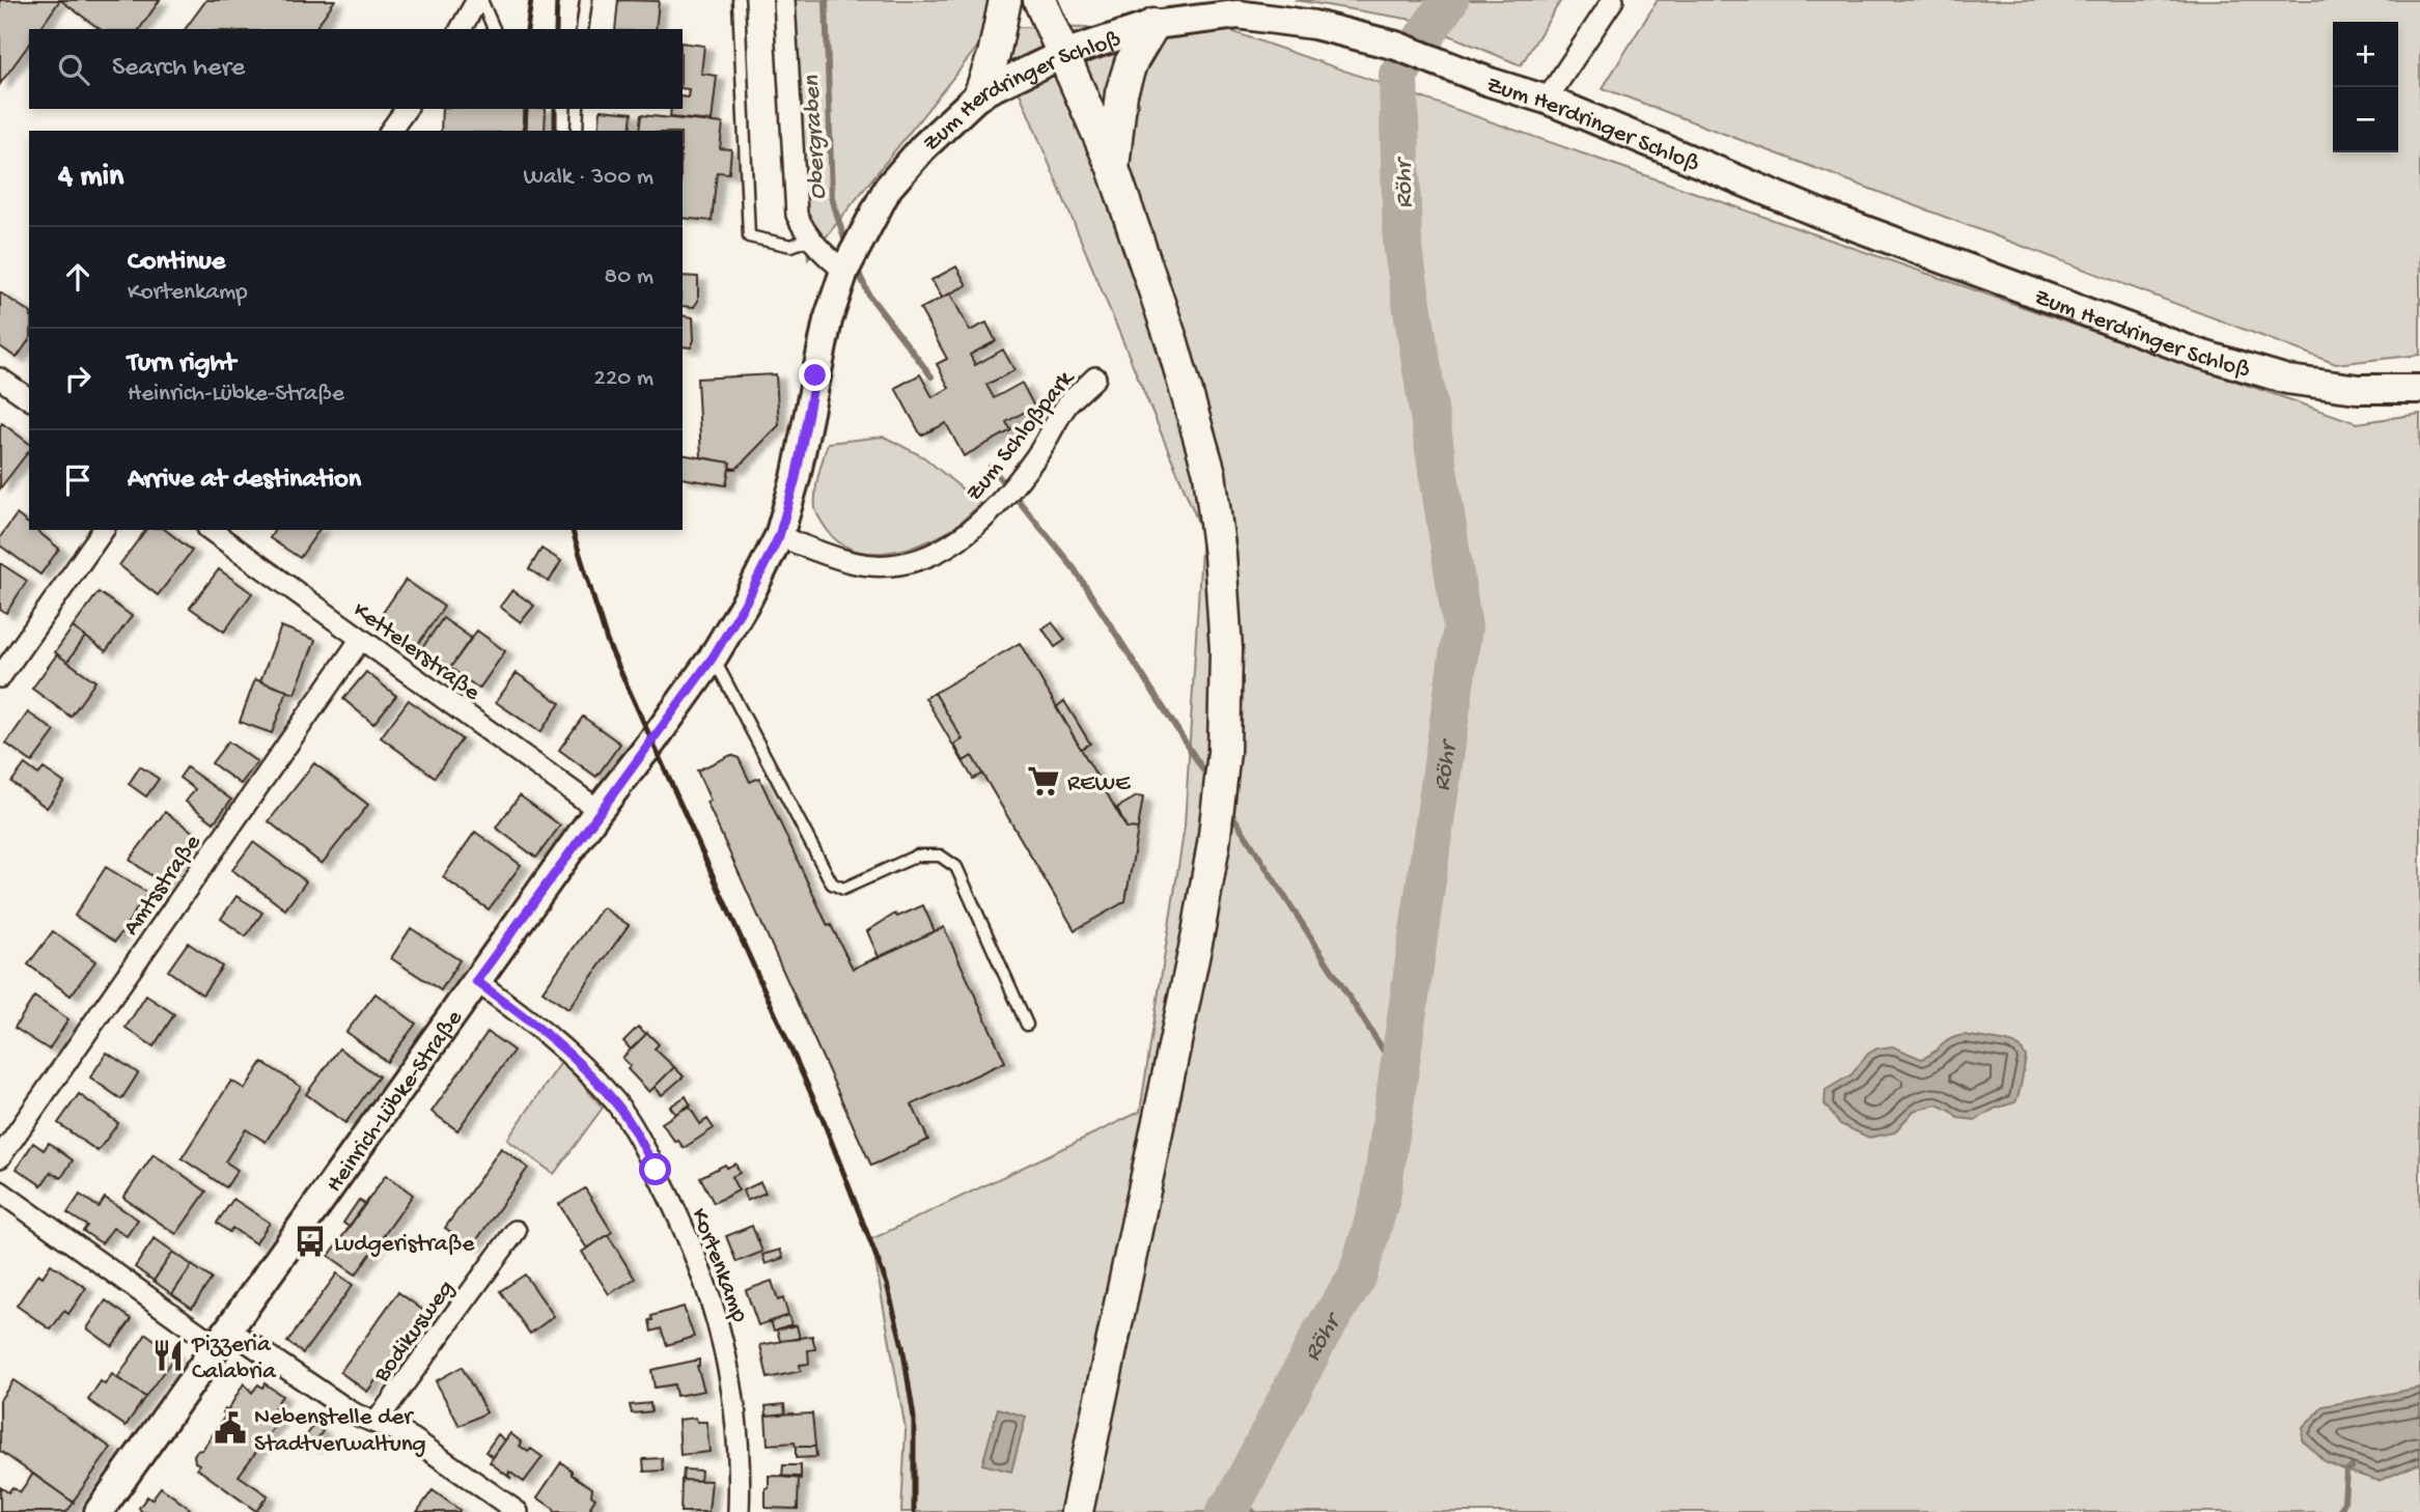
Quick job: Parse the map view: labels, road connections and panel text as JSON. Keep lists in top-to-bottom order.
{
  "streets": {
    "street": [
      "Zum Herdringer Schloß",
      "Zum Schloßpark",
      "Kettelerstraße",
      "Amtsstraße",
      "Heinrich-Lübke-Straße",
      "Kortenkamp",
      "Bodikusweg"
    ]
  },
  "crossings": [
    ["Zum Herdringer Schloß", "Heinrich-Lübke-Straße"],
    ["Zum Schloßpark", "Heinrich-Lübke-Straße"],
    ["Kettelerstraße", "Amtsstraße"],
    ["Kettelerstraße", "Heinrich-Lübke-Straße"],
    ["Heinrich-Lübke-Straße", "Kortenkamp"]
  ],
  "water": ["Obergraben", "Röhr"],
  "places": {
    "supermarket": ["REWE"],
    "bus stop": ["Ludgeristraße"],
    "restaurant": ["Pizzeria Calabria"],
    "public building": ["Nebenstelle der Stadtverwaltung"]
  },
  "page": {
    "map_buttons": ["+", "−"],
    "search": "Search here",
    "heading": ["4 min", "Walk · 300 m"],
    "list": [
      ["Continue", "Kortenkamp", "80 m"],
      ["Turn right", "Heinrich-Lübke-Straße", "220 m"],
      "Arrive at destination"
    ]
  }
}
